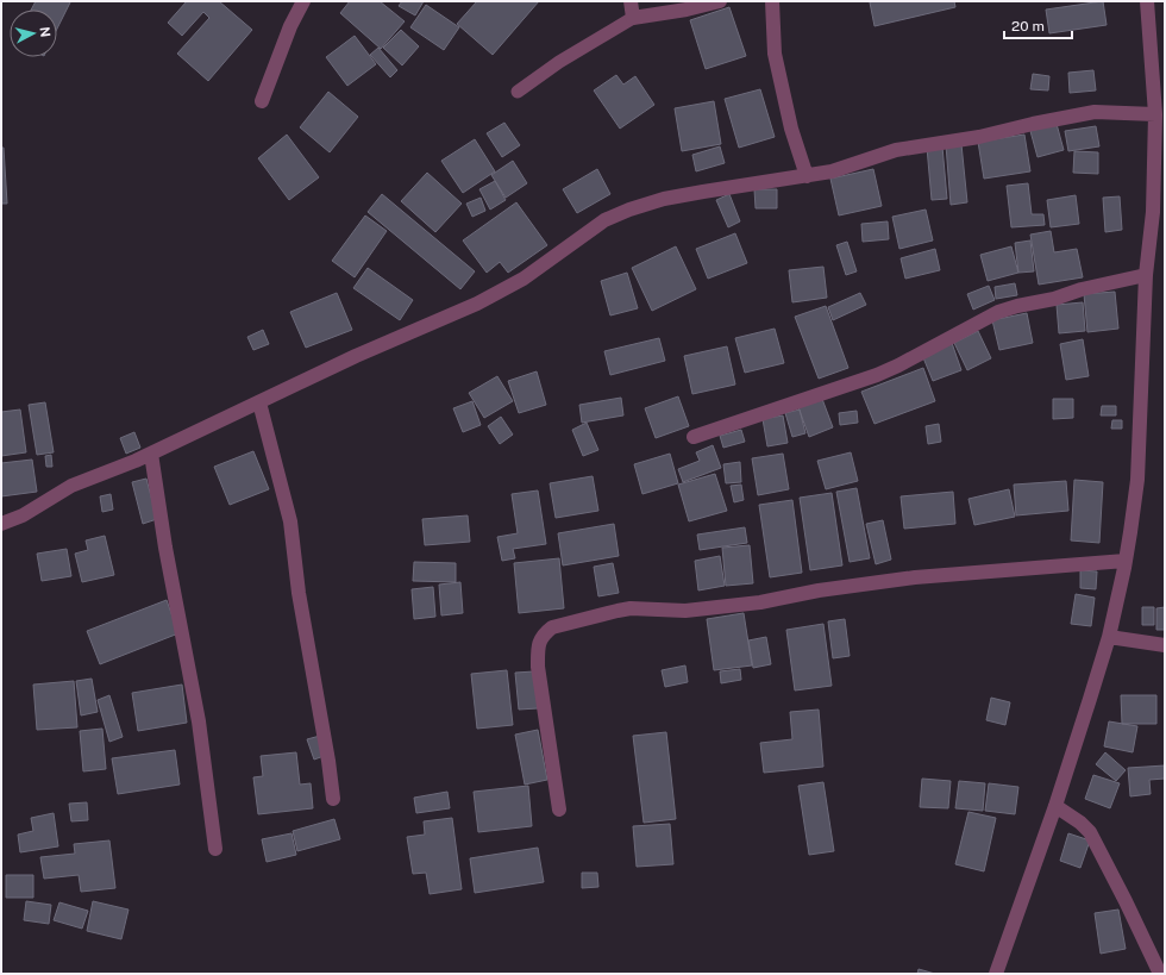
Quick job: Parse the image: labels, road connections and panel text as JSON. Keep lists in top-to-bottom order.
{
  "scale_bar": "20 m",
  "north": "right"
}
